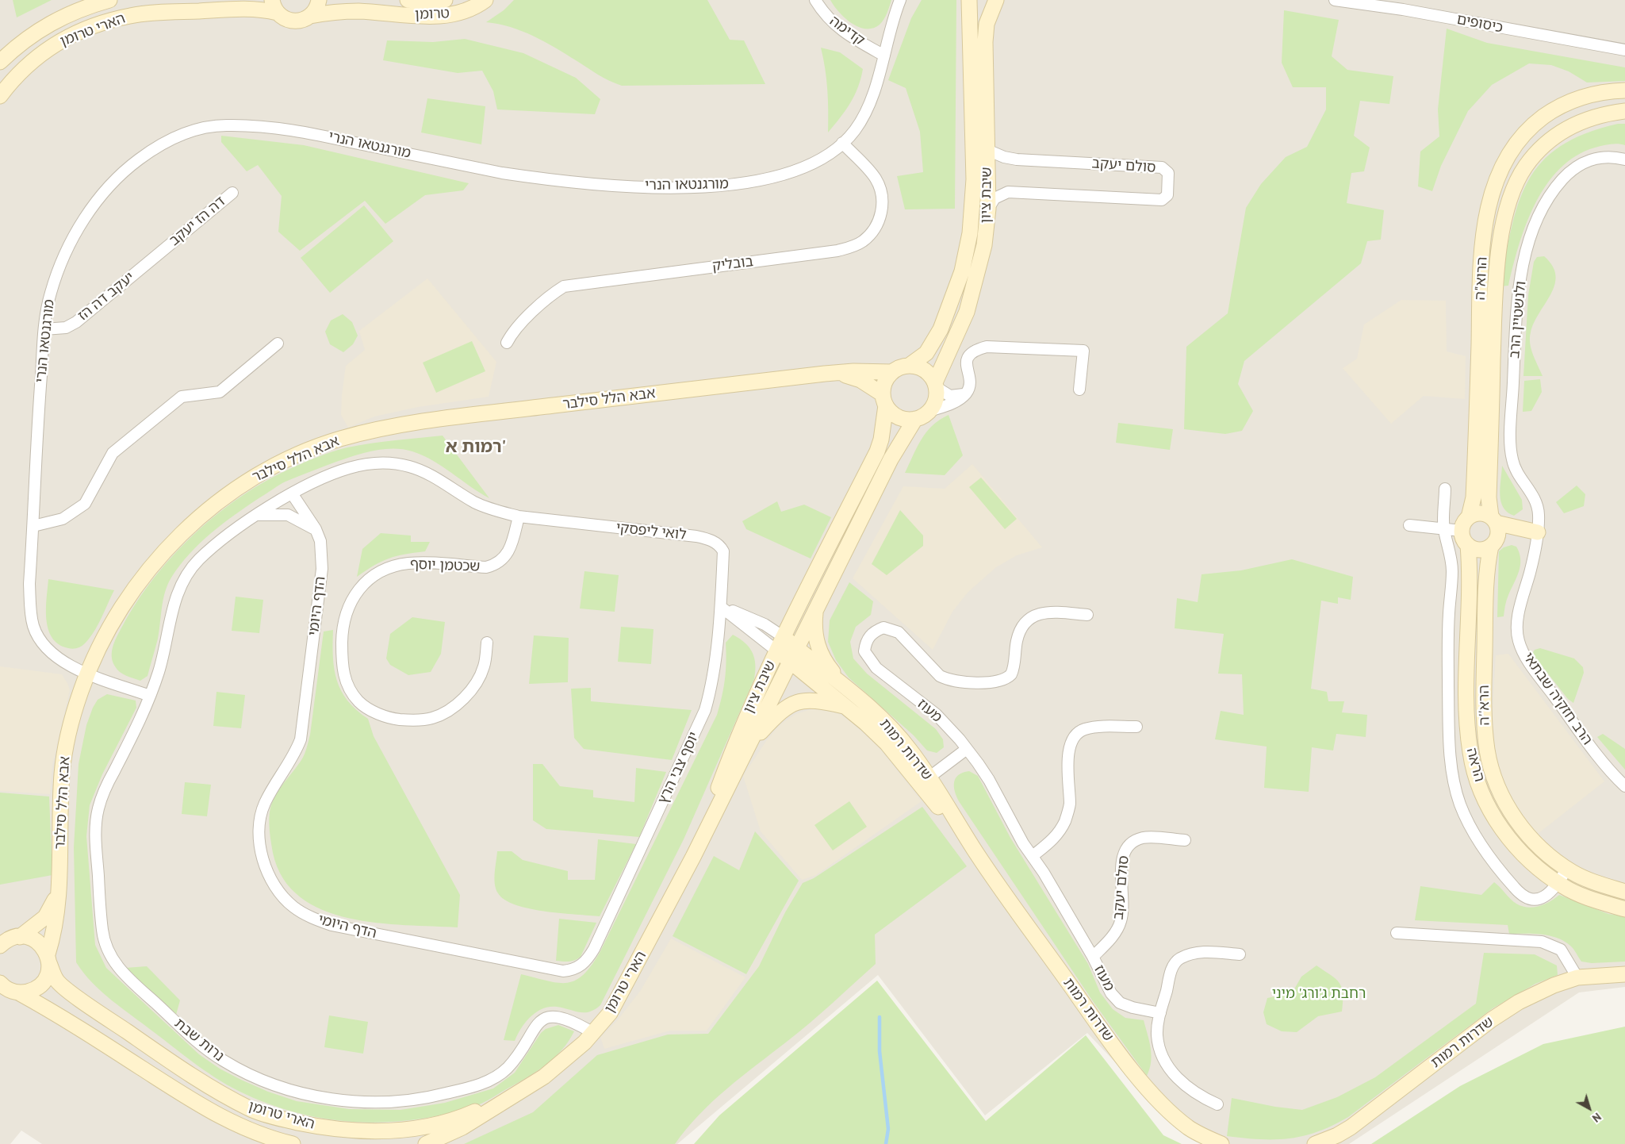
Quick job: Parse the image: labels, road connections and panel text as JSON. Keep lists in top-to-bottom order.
{
  "streets": {
    "street": [
      "טרומן",
      "כיסופים",
      "הארי טרומן",
      "קדימה",
      "מורגנטאו הנרי",
      "סולם יעקב",
      "שיבת ציון",
      "דה הז יעקב",
      "בובליק",
      "הרוא\"ה",
      "יעקב דה הז",
      "ולנשטיין הרב",
      "אבא הלל סילבר",
      "לואי ליפסקי",
      "שכטמן יוסף",
      "הדף היומי",
      "הרב חזקיה שבתאי",
      "הרא''ה",
      "מעוז",
      "שדרות רמות",
      "הראה",
      "יוסף צבי הרץ",
      "נרות שבת"
    ]
  },
  "crossings": [
    ["טרומן", "הארי טרומן"],
    ["הארי טרומן", "שיבת ציון"],
    ["הארי טרומן", "אבא הלל סילבר"],
    ["הארי טרומן", "נרות שבת"],
    ["קדימה", "מורגנטאו הנרי"],
    ["מורגנטאו הנרי", "בובליק"],
    ["מורגנטאו הנרי", "יעקב דה הז"],
    ["מורגנטאו הנרי", "אבא הלל סילבר"],
    ["מורגנטאו הנרי", "נרות שבת"],
    ["סולם יעקב", "שיבת ציון"],
    ["סולם יעקב", "מעוז"],
    ["שיבת ציון", "אבא הלל סילבר"],
    ["דה הז יעקב", "יעקב דה הז"],
    ["הרוא\"ה", "הרא''ה"],
    ["הרוא\"ה", "הראה"],
    ["ולנשטיין הרב", "הרב חזקיה שבתאי"],
    ["לואי ליפסקי", "שכטמן יוסף"],
    ["לואי ליפסקי", "יוסף צבי הרץ"],
    ["הדף היומי", "יוסף צבי הרץ"],
    ["הרא''ה", "הראה"]
  ],
  "districts": ["רמות א'"],
  "parks": ["רחבת ג'ורג' מיני"],
  "north": "bottom right"
}
